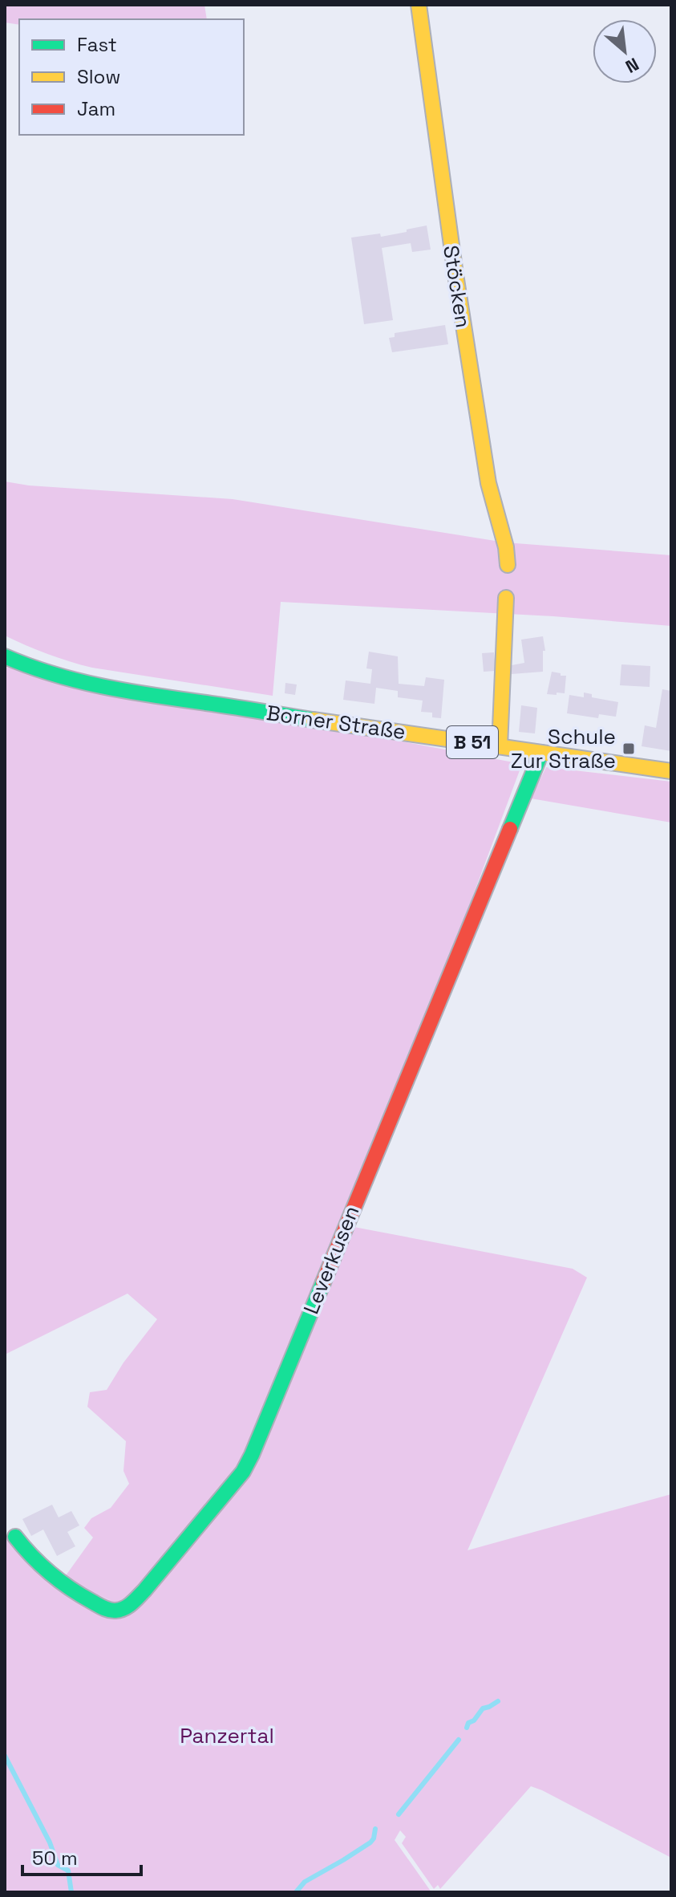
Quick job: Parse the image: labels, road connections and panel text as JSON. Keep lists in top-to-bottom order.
{
  "streets": {
    "street": [
      "Stöcken",
      "Borner Straße",
      "B 51",
      "Leverkusen"
    ]
  },
  "crossings": [
    ["Borner Straße", "Leverkusen"]
  ],
  "parks": ["Panzertal"],
  "places": {
    "transit": ["Schule Zur Straße"]
  },
  "legend": ["Fast", "Slow", "Jam"],
  "scale_bar": "50 m",
  "north": "bottom right"
}
